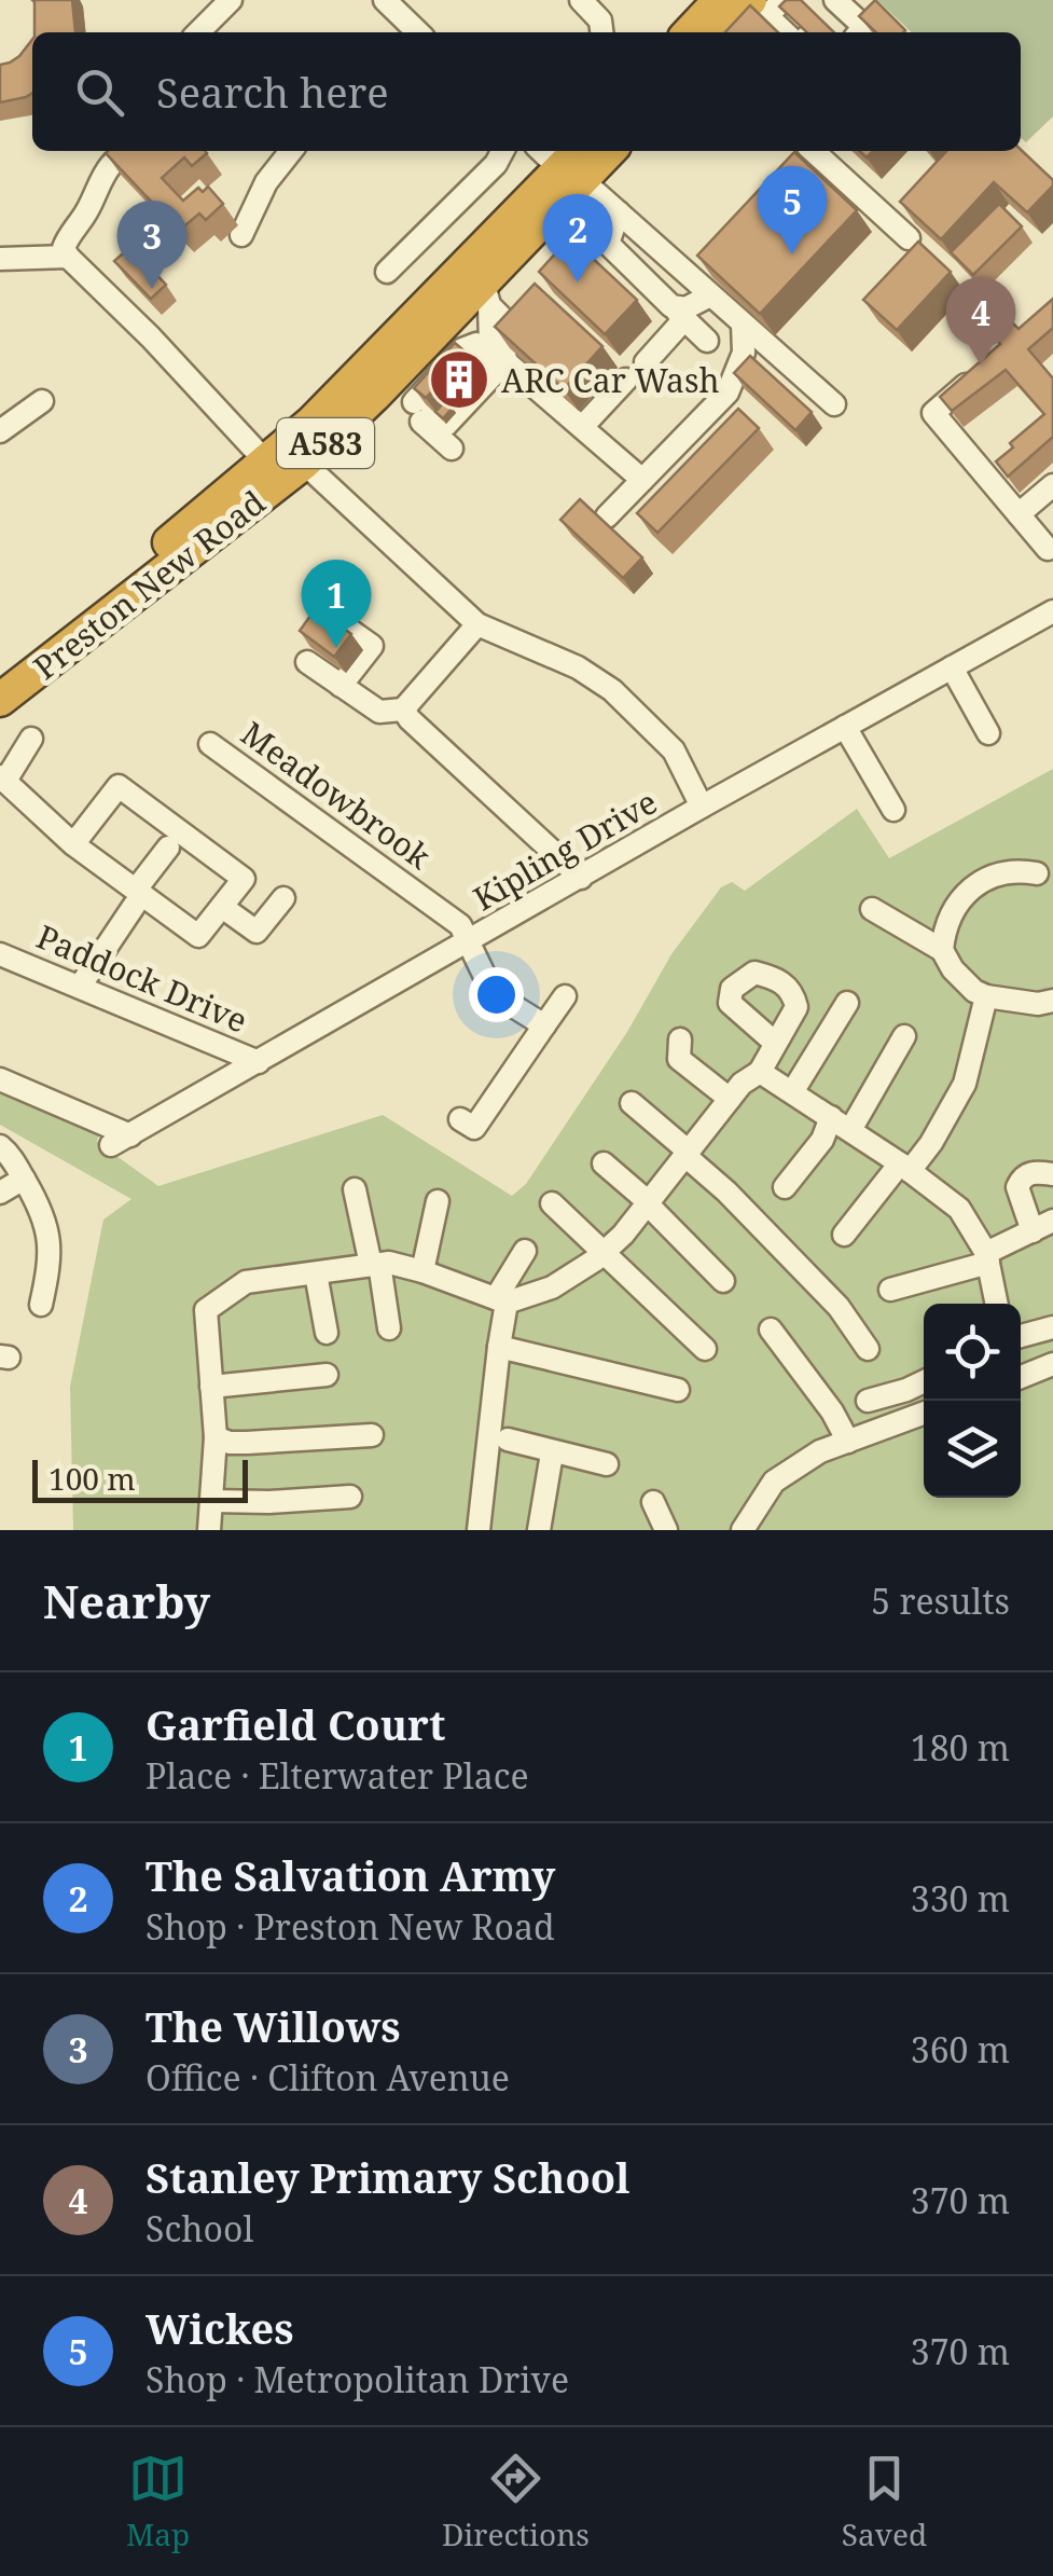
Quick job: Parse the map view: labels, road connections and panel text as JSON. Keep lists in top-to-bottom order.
{
  "streets": {
    "highway": ["A583", "Preston New Road"],
    "street": ["Meadowbrook", "Kipling Drive", "Paddock Drive"]
  },
  "crossings": [
    ["Meadowbrook", "Kipling Drive"],
    ["Kipling Drive", "Paddock Drive"]
  ],
  "places": {
    "building": ["ARC Car Wash"]
  },
  "scale_bar": "100 m",
  "page": {
    "search": "Search here",
    "pins": [
      "5",
      "2",
      "3",
      "4",
      "1"
    ],
    "scale": "100 m",
    "heading": ["Nearby", "5 results"],
    "list": [
      {
        "mark": "1",
        "name": "Garfield Court",
        "note": "Place · Elterwater Place",
        "value": "180 m"
      },
      {
        "mark": "2",
        "name": "The Salvation Army",
        "note": "Shop · Preston New Road",
        "value": "330 m"
      },
      {
        "mark": "3",
        "name": "The Willows",
        "note": "Office · Clifton Avenue",
        "value": "360 m"
      },
      {
        "mark": "4",
        "name": "Stanley Primary School",
        "note": "School",
        "value": "370 m"
      },
      {
        "mark": "5",
        "name": "Wickes",
        "note": "Shop · Metropolitan Drive",
        "value": "370 m"
      }
    ],
    "nav": ["Map", "Directions", "Saved"]
  }
}
